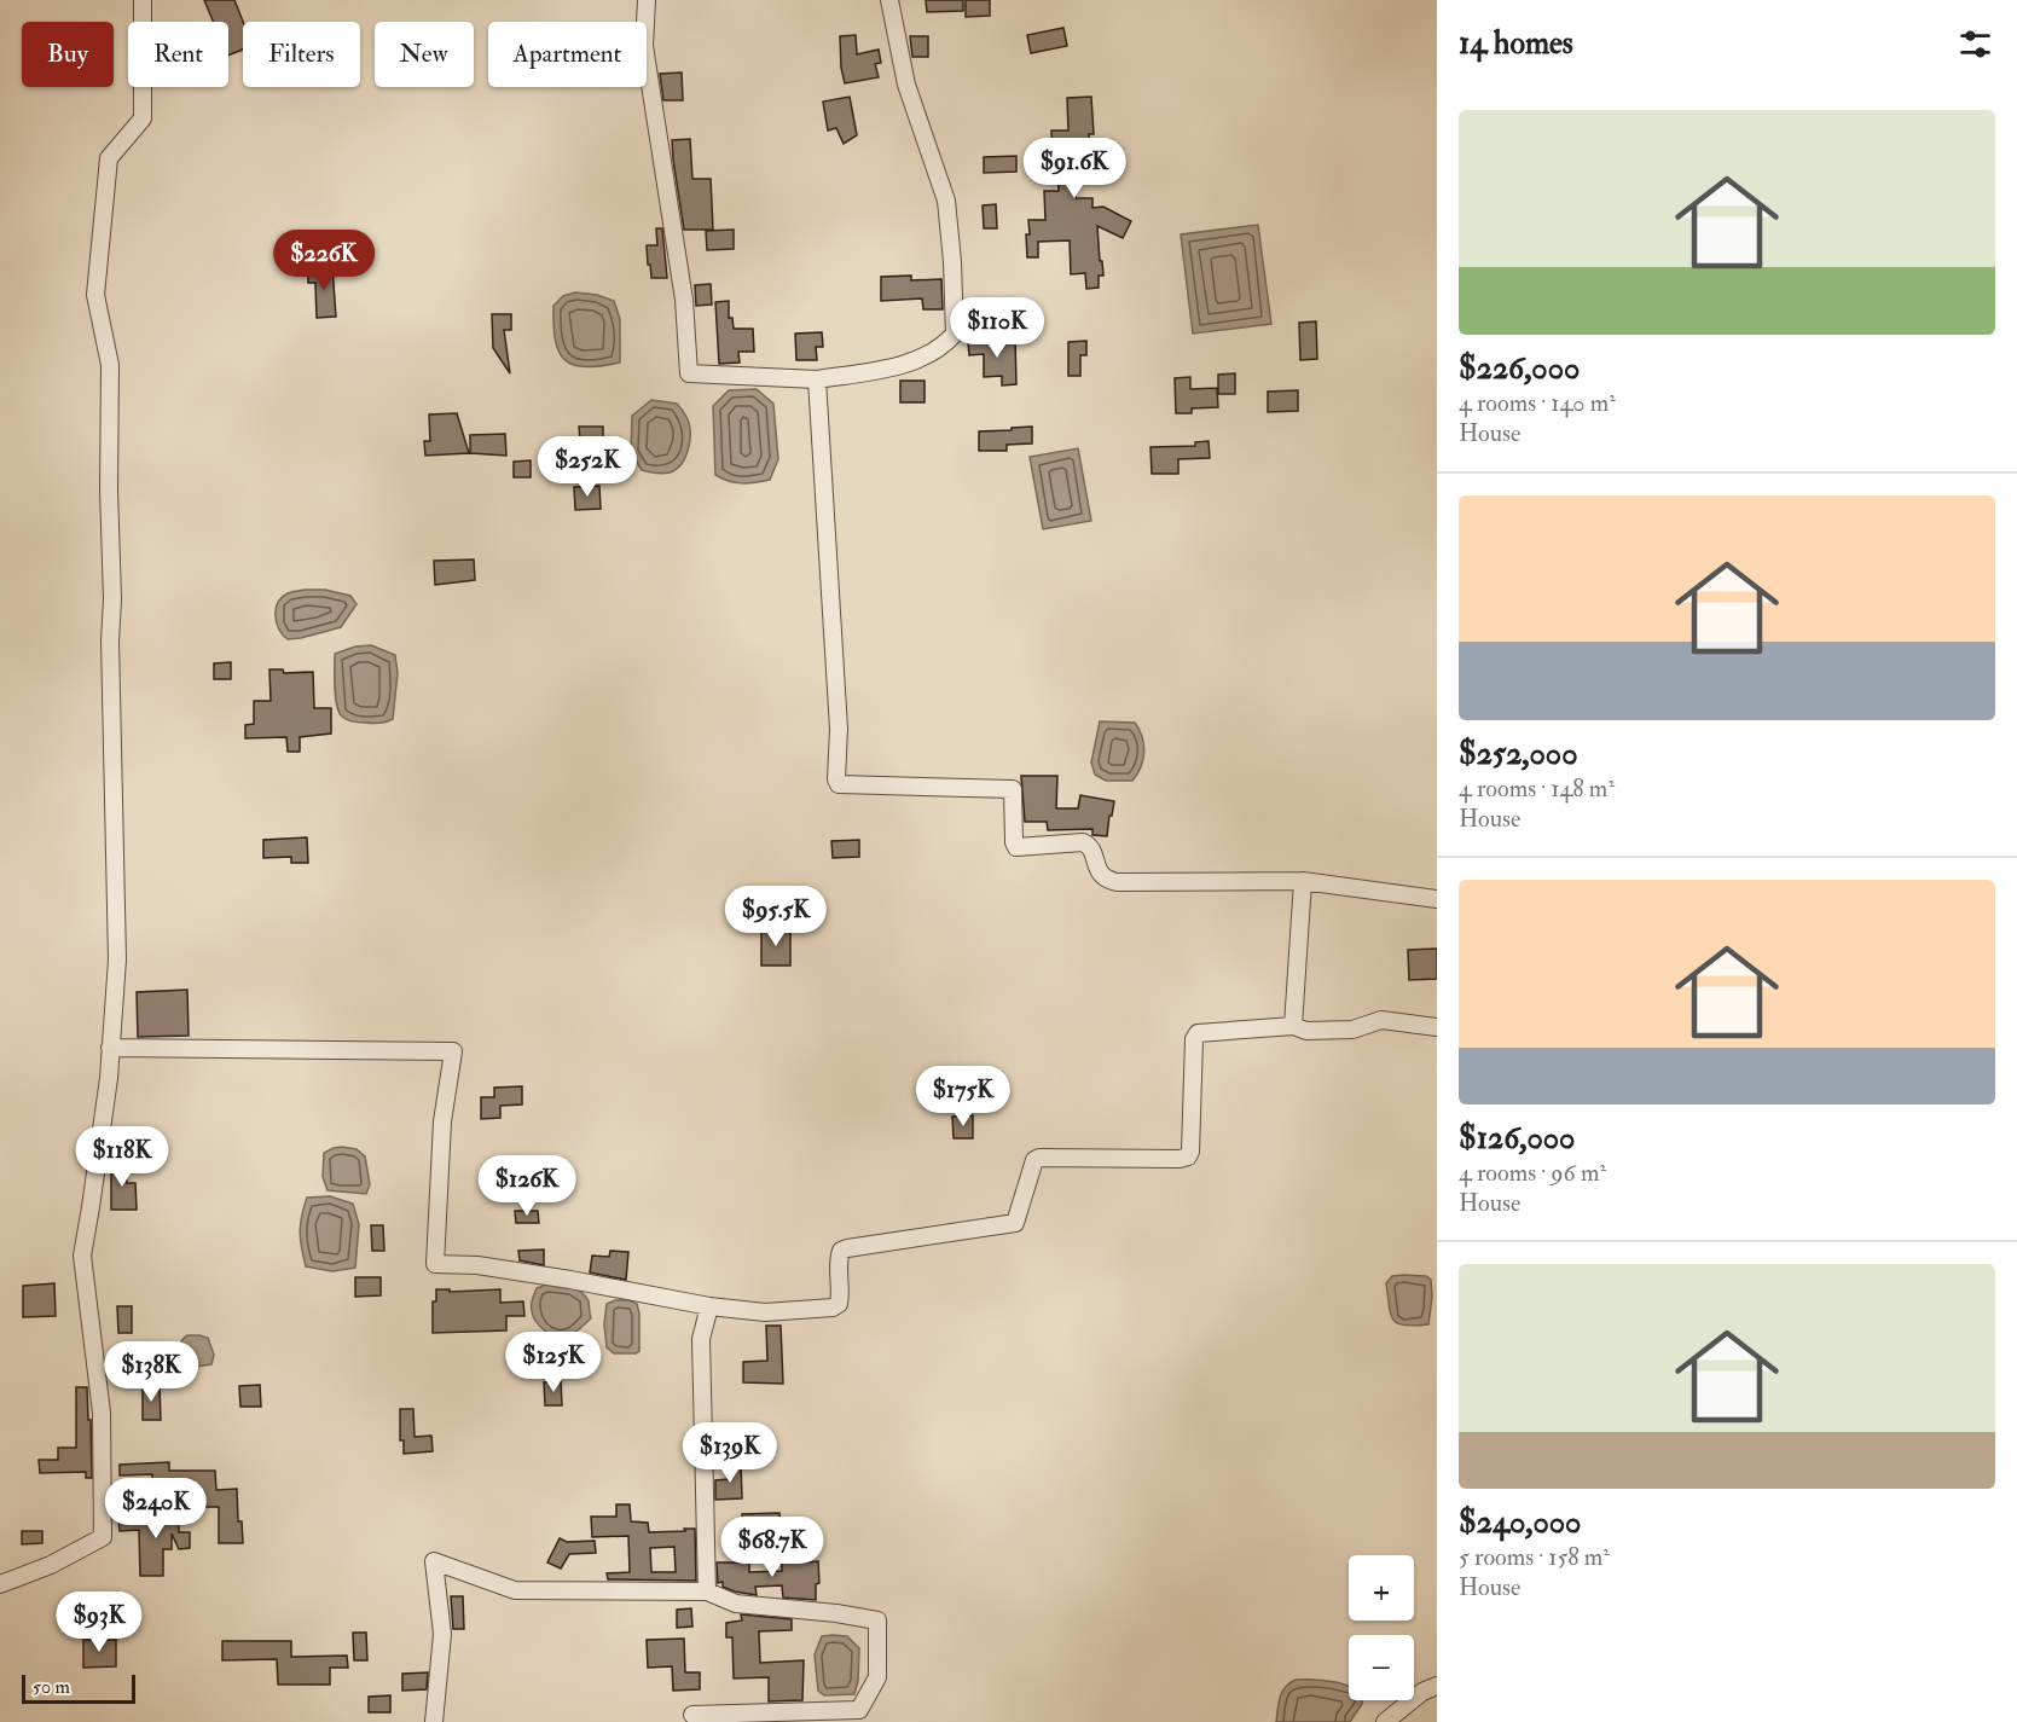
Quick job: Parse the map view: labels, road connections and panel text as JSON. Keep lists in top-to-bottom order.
{
  "scale_bar": "50 m",
  "page": {
    "heading": "14 homes",
    "chip": [
      "Buy",
      "Rent",
      "Filters",
      "New",
      "Apartment"
    ],
    "list": [
      {
        "name": "$226,000",
        "note": "4 rooms · 140 m² · House"
      },
      {
        "name": "$252,000",
        "note": "4 rooms · 148 m² · House"
      },
      {
        "name": "$126,000",
        "note": "4 rooms · 96 m² · House"
      },
      {
        "name": "$240,000",
        "note": "5 rooms · 158 m² · House"
      }
    ],
    "price": [
      "$91.6K",
      "$226K",
      "$110K",
      "$252K",
      "$95.5K",
      "$175K",
      "$118K",
      "$126K",
      "$125K",
      "$138K",
      "$139K",
      "$240K",
      "$68.7K",
      "$93K"
    ],
    "map_buttons": ["+", "−"],
    "scale": "50 m"
  }
}
